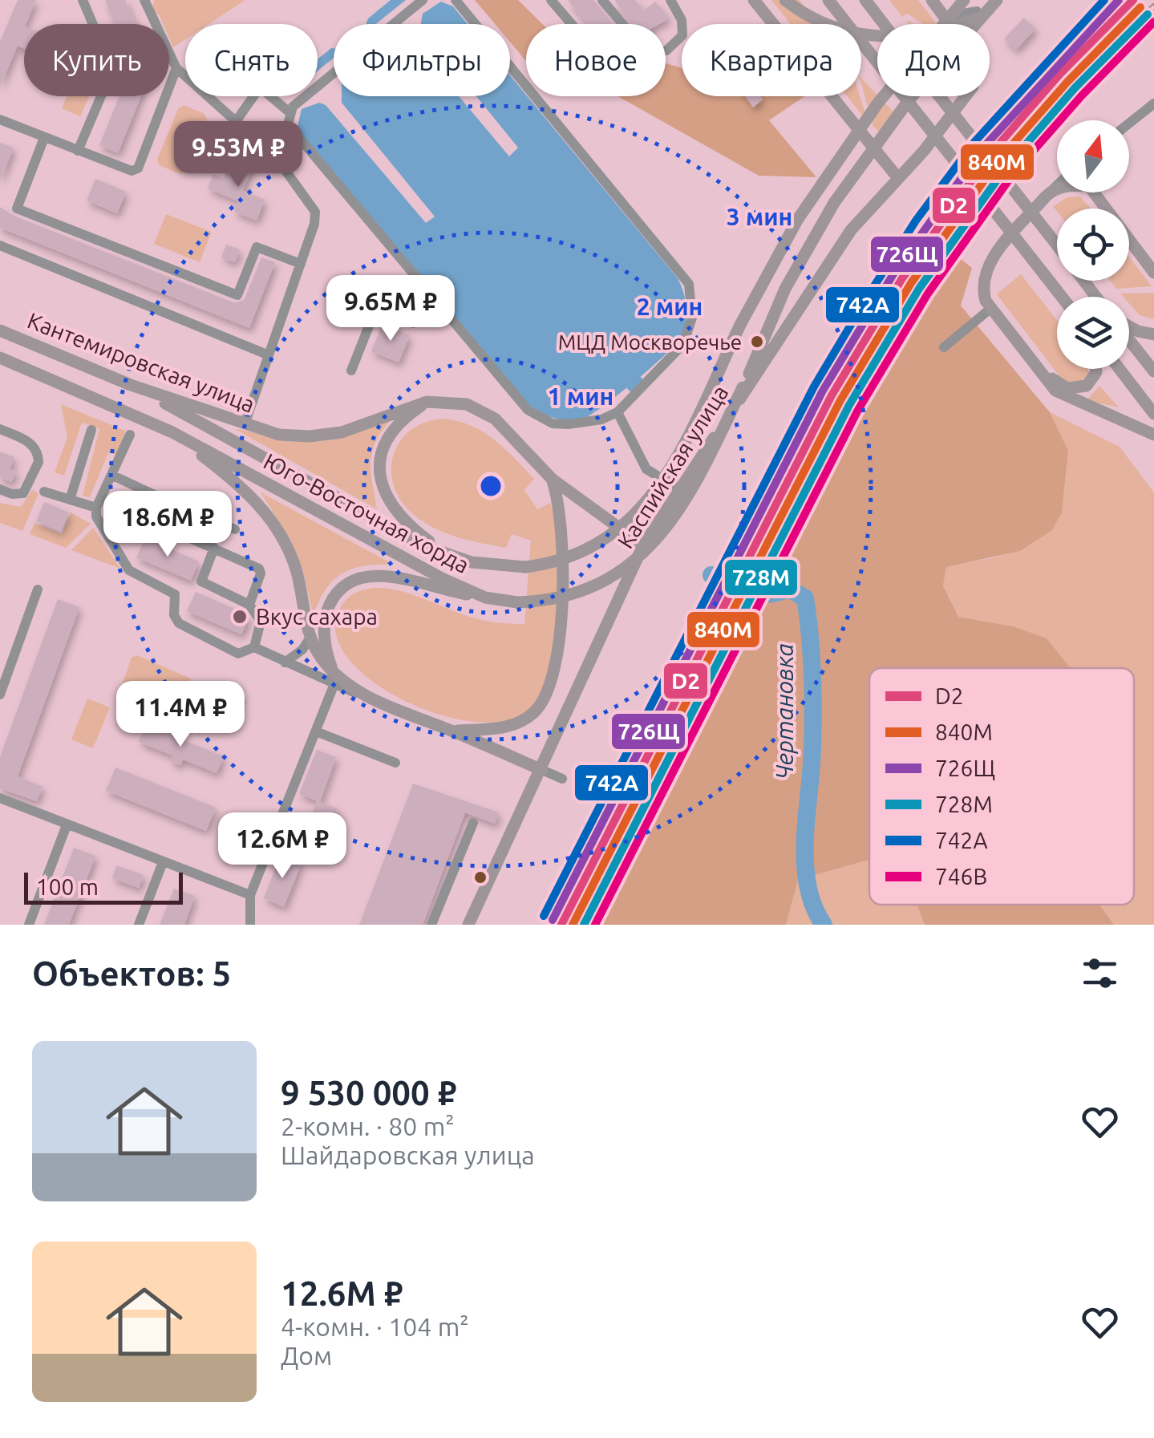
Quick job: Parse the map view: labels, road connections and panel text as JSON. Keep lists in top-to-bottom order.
{
  "streets": {
    "main road": ["Кантемировская улица", "Каспийская улица", "Юго-Восточная хорда"]
  },
  "crossings": [
    ["Кантемировская улица", "Каспийская улица"],
    ["Кантемировская улица", "Юго-Восточная хорда"]
  ],
  "water": ["Чертановка"],
  "places": ["МЦД Москворечье", "Вкус сахара"],
  "lines": [
    "transit line D2",
    "transit line 726Щ",
    "transit line 742А",
    "transit line 840М",
    "transit line 728М",
    "transit line 746В"
  ],
  "legend": [
    "D2",
    "840М",
    "726Щ",
    "728М",
    "742А",
    "746В"
  ],
  "scale_bar": "100 m",
  "north": "top",
  "page": {
    "chip": [
      "Купить",
      "Снять",
      "Фильтры",
      "Новое",
      "Квартира",
      "Дом"
    ],
    "price": [
      "9.53M ₽",
      "9.65M ₽",
      "18.6M ₽",
      "11.4M ₽",
      "12.6M ₽"
    ],
    "scale": "100 m",
    "heading": "Объектов: 5",
    "list": [
      {
        "name": "9 530 000 ₽",
        "note": "2-комн. · 80 m² · Шайдаровская улица"
      },
      {
        "name": "12.6M ₽",
        "note": "4-комн. · 104 m² · Дом"
      }
    ]
  },
  "rings": ["3 мин", "2 мин", "1 мин"]
}
